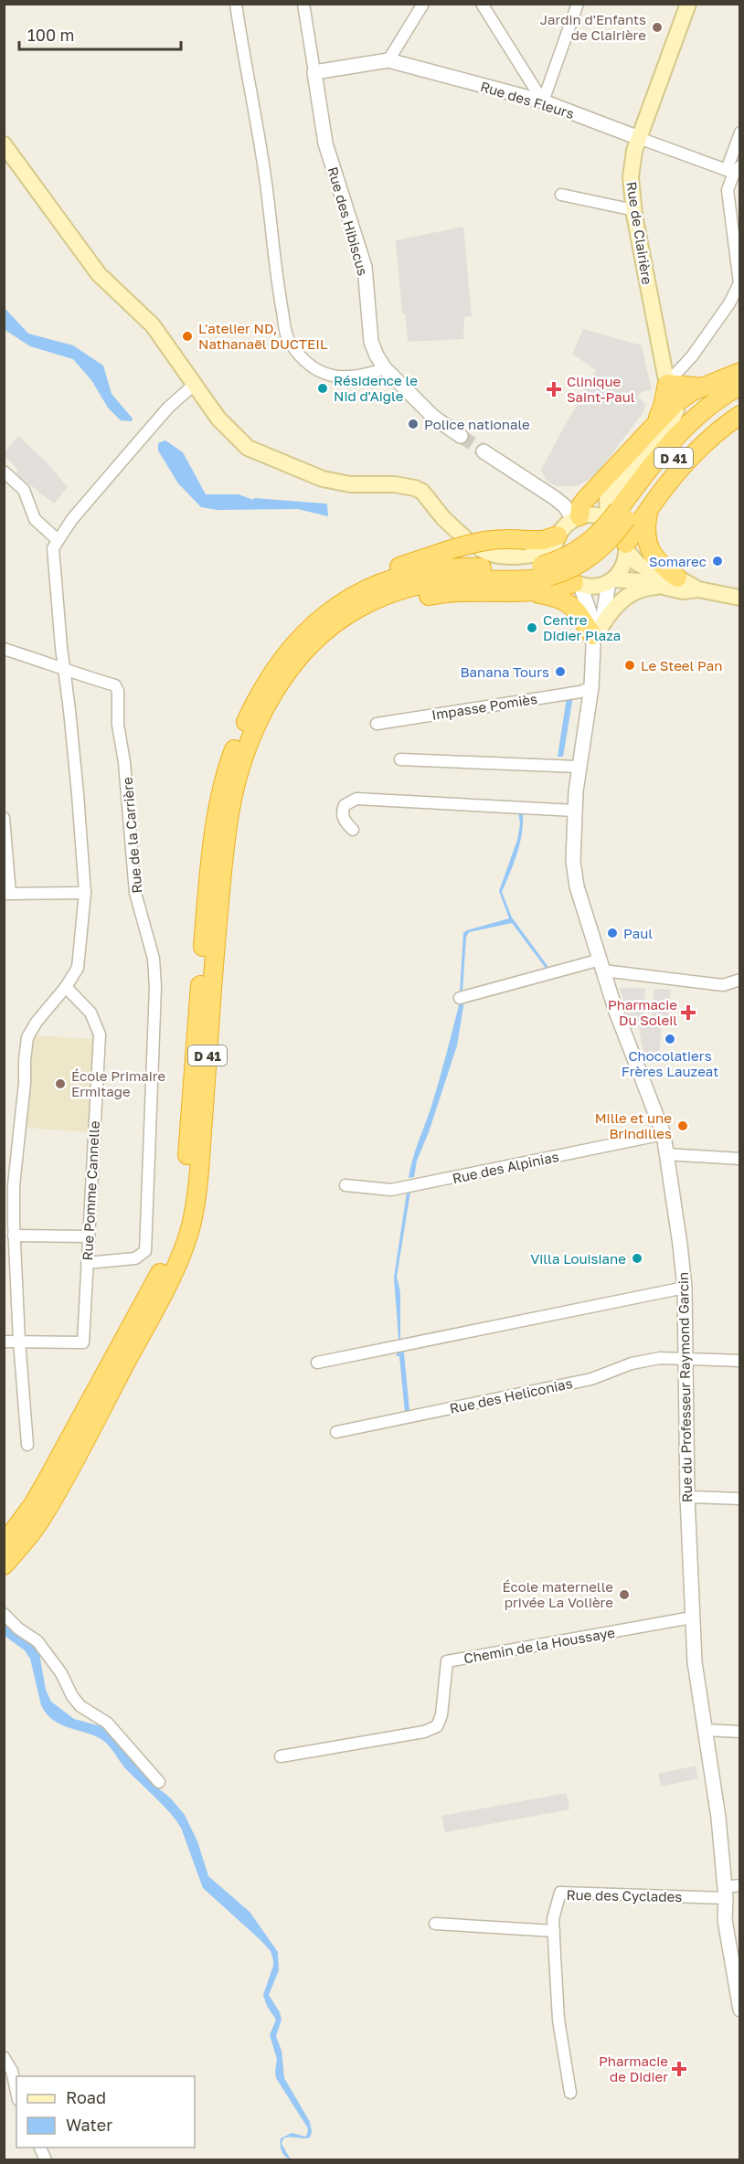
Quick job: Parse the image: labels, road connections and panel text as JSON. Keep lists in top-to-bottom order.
{
  "streets": {
    "highway": ["D 41"],
    "main road": ["Rue de Clairière"],
    "street": [
      "Rue des Fleurs",
      "Rue des Hibiscus",
      "Impasse Pomiès",
      "Rue de la Carrière",
      "Rue des Alpinias",
      "Rue Pomme Cannelle",
      "Rue du Professeur Raymond Garcin",
      "Rue des Heliconias",
      "Chemin de la Houssaye",
      "Rue des Cyclades"
    ]
  },
  "crossings": [
    ["Rue des Fleurs", "Rue des Hibiscus"],
    ["Rue des Fleurs", "Rue de Clairière"],
    ["Impasse Pomiès", "Rue du Professeur Raymond Garcin"],
    ["Rue de la Carrière", "Rue Pomme Cannelle"],
    ["Rue des Alpinias", "Rue du Professeur Raymond Garcin"],
    ["Rue du Professeur Raymond Garcin", "Rue des Heliconias"],
    ["Rue du Professeur Raymond Garcin", "Chemin de la Houssaye"],
    ["Rue du Professeur Raymond Garcin", "Rue des Cyclades"]
  ],
  "places": {
    "other": [
      "Jardin d'Enfants de Clairière",
      "L'atelier ND, Nathanaël DUCTEIL",
      "Résidence le Nid d'Aigle",
      "Police nationale",
      "Somarec",
      "Centre Didier Plaza",
      "Le Steel Pan",
      "Banana Tours",
      "Paul",
      "Chocolatiers Frères Lauzeat",
      "École Primaire Ermitage",
      "Mille et une Brindilles",
      "Villa Louisiane",
      "École maternelle privée La Volière"
    ],
    "health": ["Clinique Saint-Paul", "Pharmacie Du Soleil", "Pharmacie de Didier"]
  },
  "legend": ["Road", "Water"],
  "scale_bar": "100 m"
}
